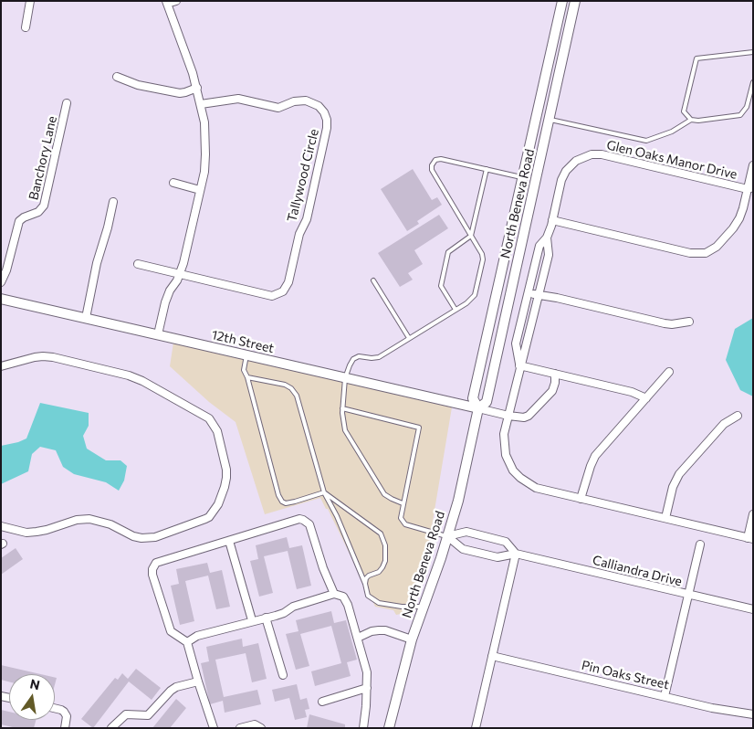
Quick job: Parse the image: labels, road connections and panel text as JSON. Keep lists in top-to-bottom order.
{
  "streets": {
    "main road": ["North Beneva Road", "12th Street"],
    "street": [
      "Banchory Lane",
      "Glen Oaks Manor Drive",
      "Tallywood Circle",
      "Calliandra Drive",
      "Pin Oaks Street"
    ]
  },
  "crossings": [
    ["North Beneva Road", "12th Street"],
    ["North Beneva Road", "Calliandra Drive"]
  ],
  "north": "top"
}
